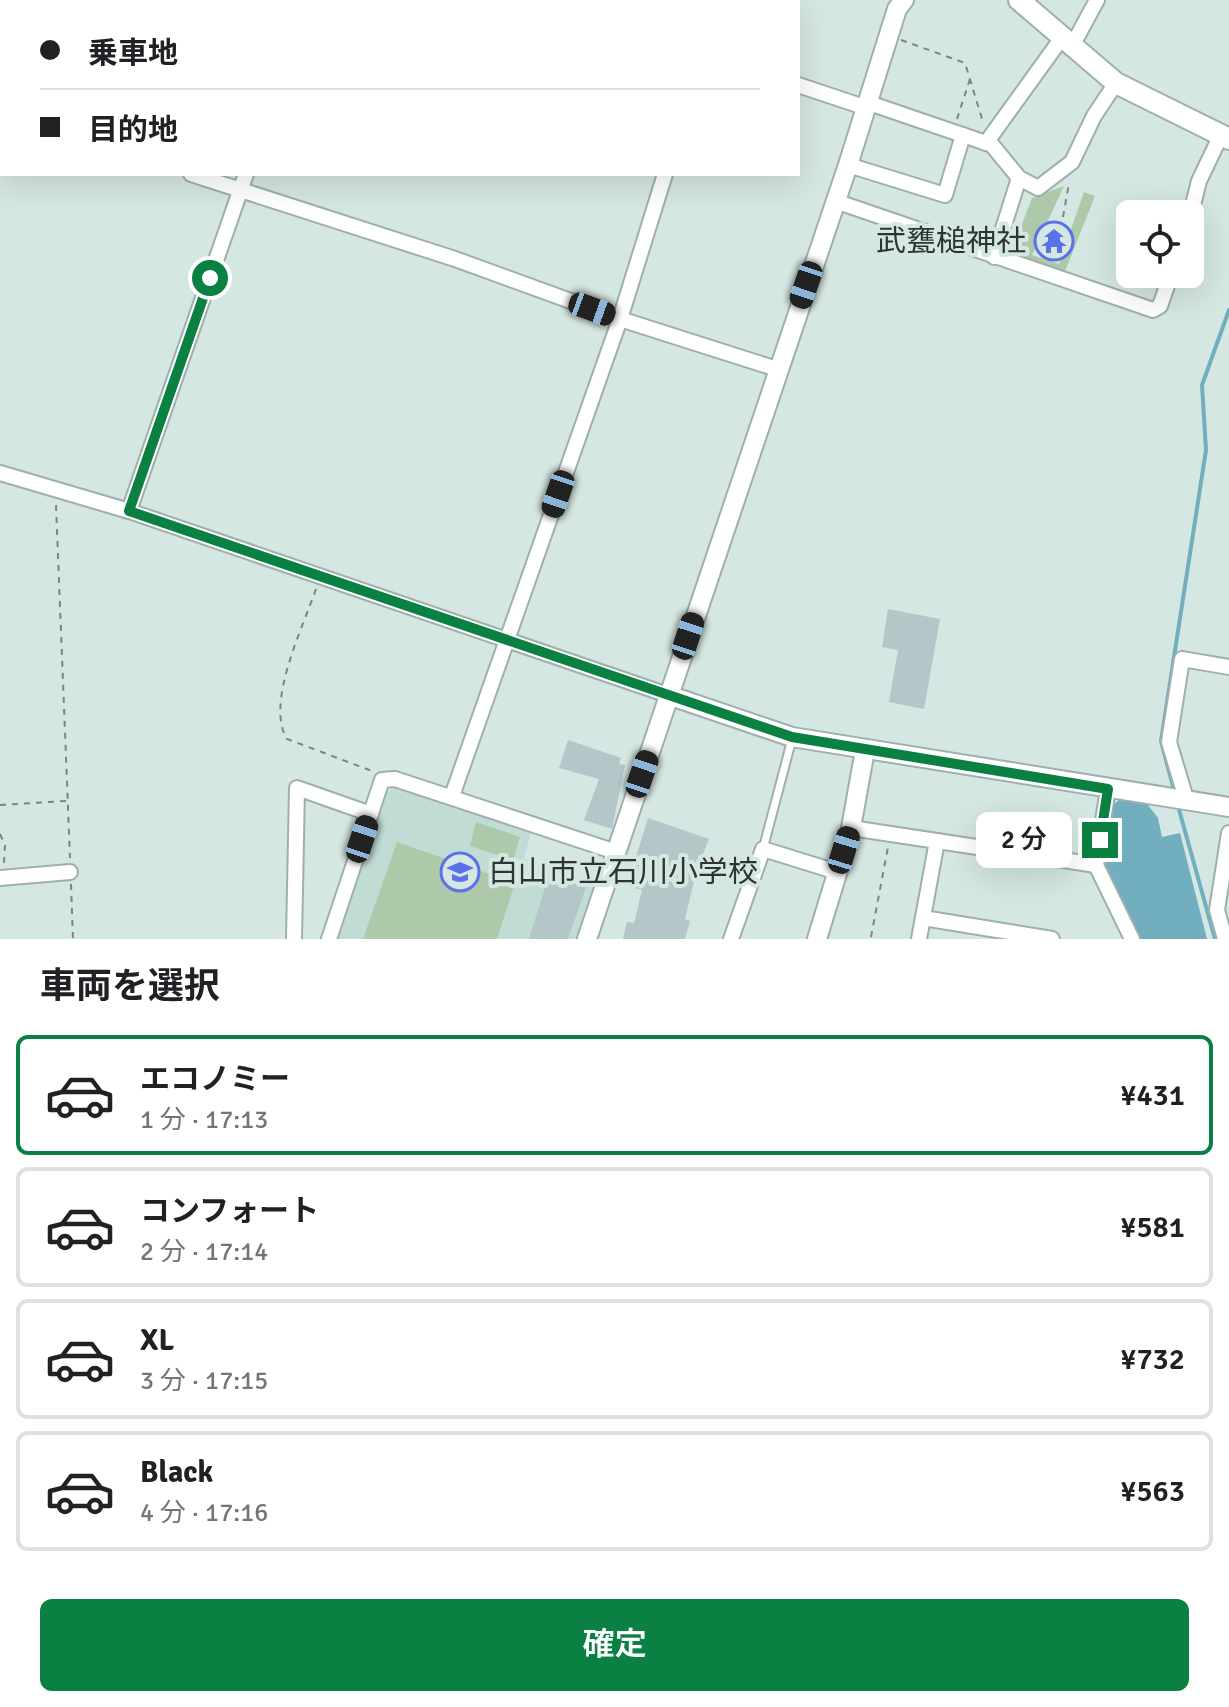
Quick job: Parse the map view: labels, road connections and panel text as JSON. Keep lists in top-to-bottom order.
{
  "places": {
    "temple": ["武甕槌神社"],
    "school or university": ["白山市立石川小学校"]
  },
  "page": {
    "banner": ["乗車地", "目的地"],
    "bubble": "2 分",
    "heading": "車両を選択",
    "list": [
      {
        "name": "エコノミー",
        "note": "1 分 · 17:13",
        "value": "¥431"
      },
      {
        "name": "コンフォート",
        "note": "2 分 · 17:14",
        "value": "¥581"
      },
      {
        "name": "XL",
        "note": "3 分 · 17:15",
        "value": "¥732"
      },
      {
        "name": "Black",
        "note": "4 分 · 17:16",
        "value": "¥563"
      }
    ],
    "buttons": "確定"
  }
}
